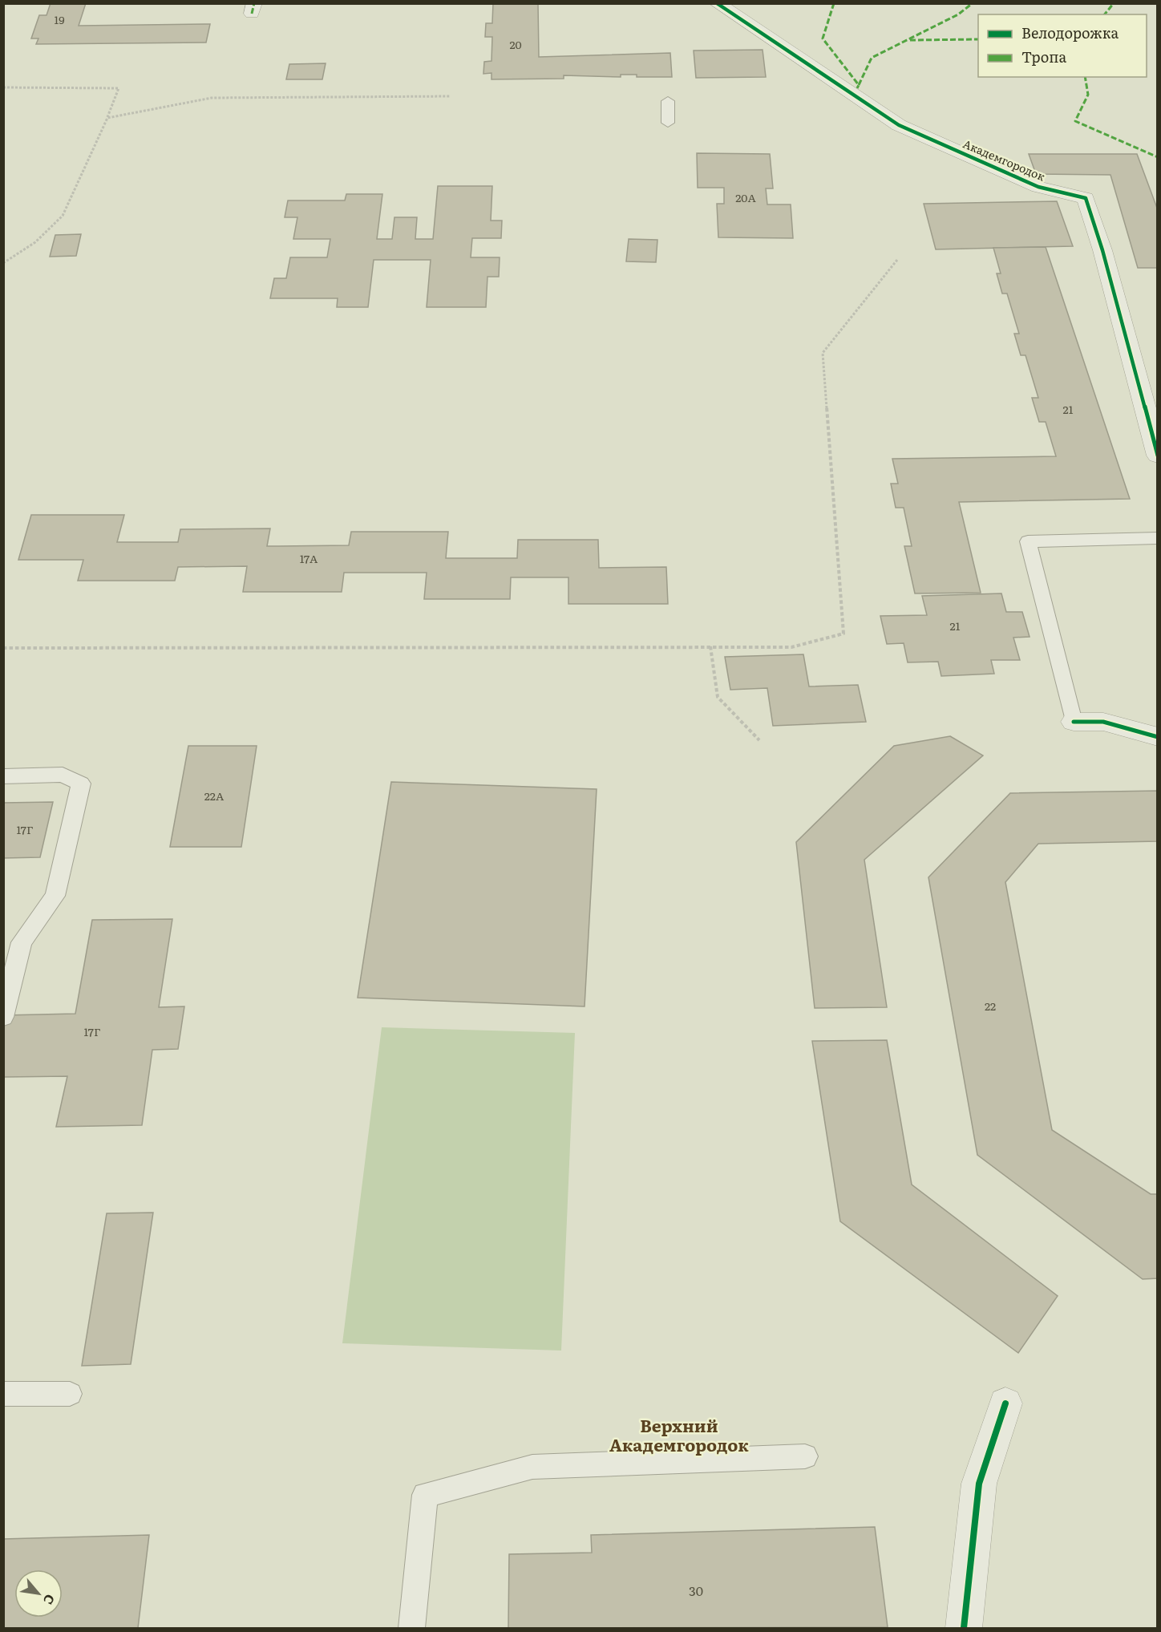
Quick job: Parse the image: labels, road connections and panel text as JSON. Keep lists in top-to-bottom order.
{
  "streets": {
    "street": ["Академгородок"]
  },
  "districts": ["Верхний Академгородок"],
  "house_numbers": [
    "19",
    "20",
    "20А",
    "21",
    "17А",
    "21",
    "22А",
    "17Г",
    "22",
    "17Г",
    "30"
  ],
  "legend": ["Велодорожка", "Тропа"],
  "north": "bottom right"
}
